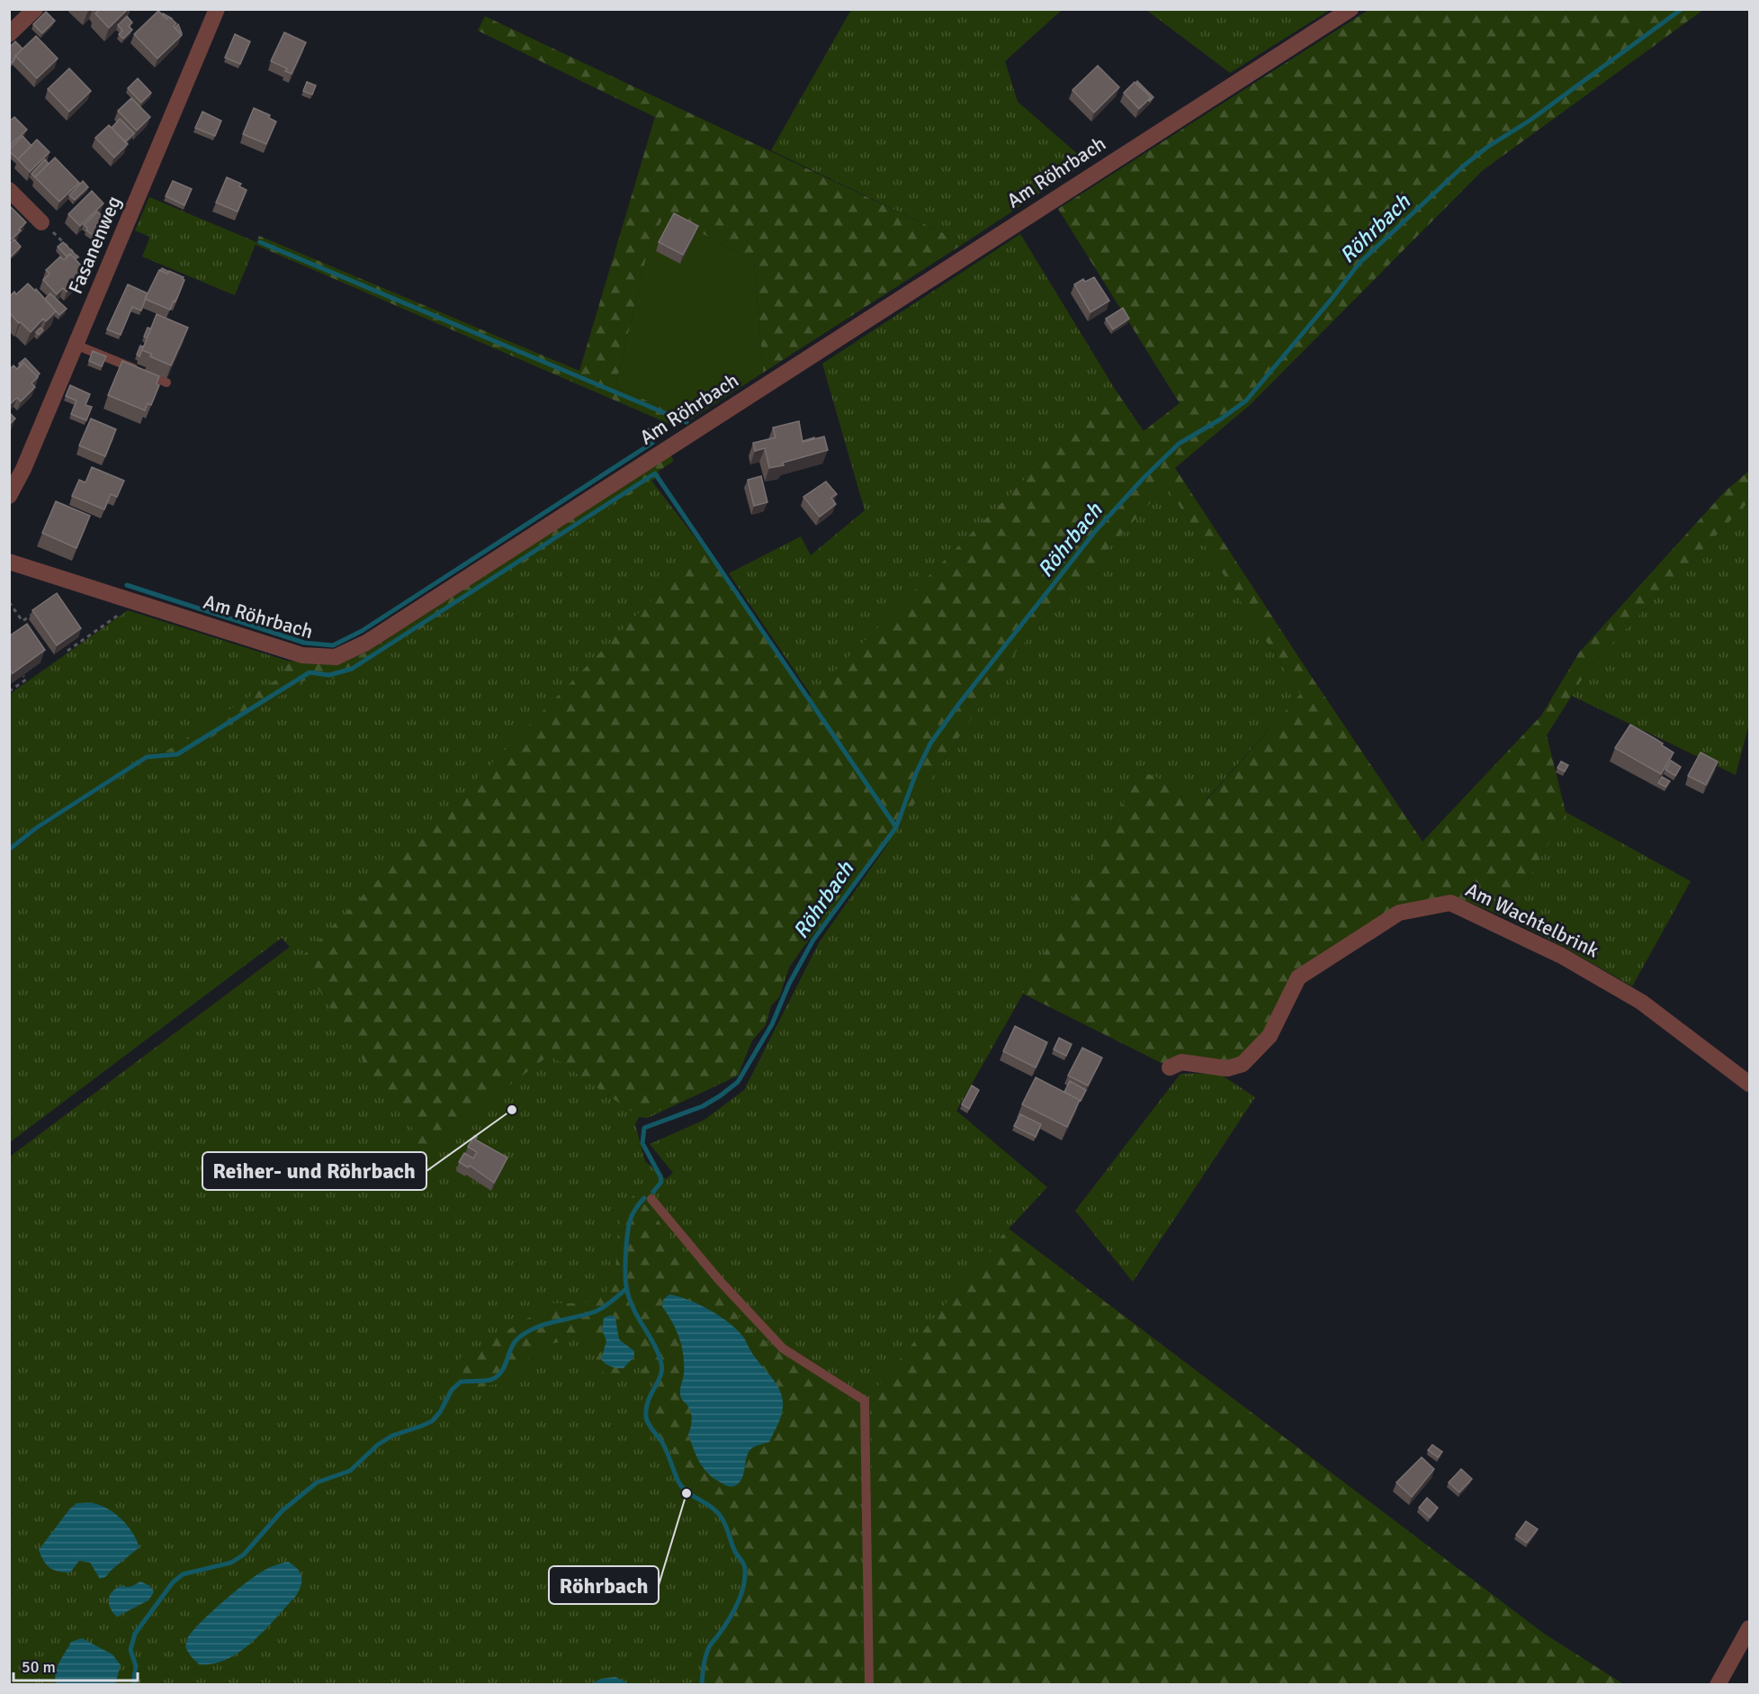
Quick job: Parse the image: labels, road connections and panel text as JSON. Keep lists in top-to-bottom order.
{
  "streets": {
    "street": ["Am Röhrbach", "Fasanenweg", "Am Wachtelbrink"]
  },
  "water": ["Röhrbach"],
  "places": ["Reiher- und Röhrbach", "Röhrbach"],
  "scale_bar": "50 m"
}
